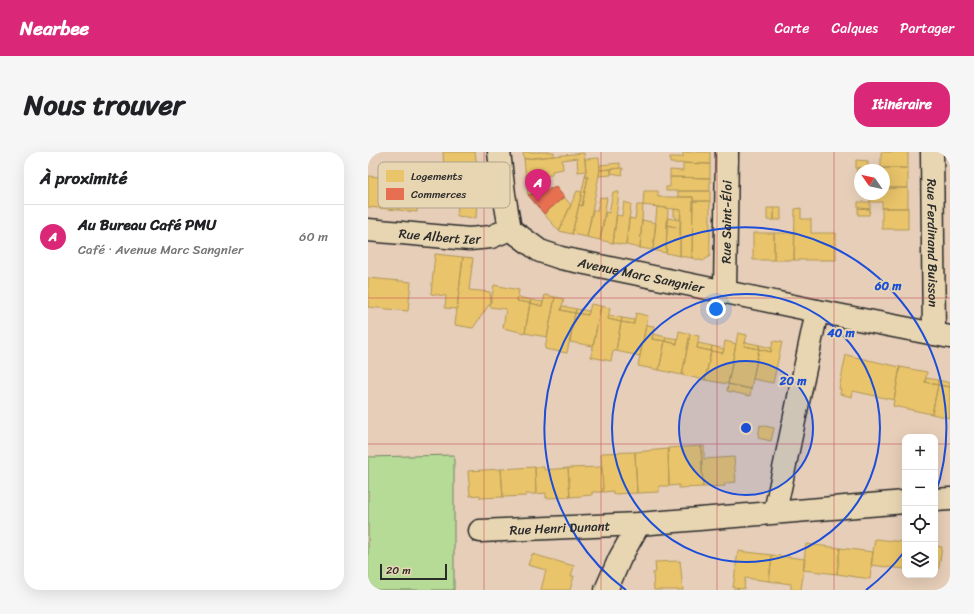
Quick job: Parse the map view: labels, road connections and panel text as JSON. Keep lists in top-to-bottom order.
{
  "streets": {
    "street": [
      "Rue Saint-Éloi",
      "Rue Albert Ier",
      "Rue Ferdinand Buisson",
      "Avenue Marc Sangnier",
      "Rue Henri Dunant"
    ]
  },
  "crossings": [
    ["Rue Saint-Éloi", "Avenue Marc Sangnier"],
    ["Rue Albert Ier", "Avenue Marc Sangnier"],
    ["Rue Ferdinand Buisson", "Avenue Marc Sangnier"]
  ],
  "legend": ["Logements", "Commerces"],
  "scale_bar": "20 m",
  "north": "top left",
  "page": {
    "header": "Nearbee",
    "nav": ["Carte", "Calques", "Partager"],
    "title": "Nous trouver",
    "buttons": "Itinéraire",
    "heading": "À proximité",
    "pins": "A",
    "list": [
      {
        "mark": "A",
        "name": "Au Bureau Café PMU",
        "note": "Café · Avenue Marc Sangnier",
        "value": "60 m"
      }
    ],
    "map_buttons": ["+", "−"],
    "scale": "20 m"
  },
  "rings": ["60 m", "40 m", "20 m"]
}
